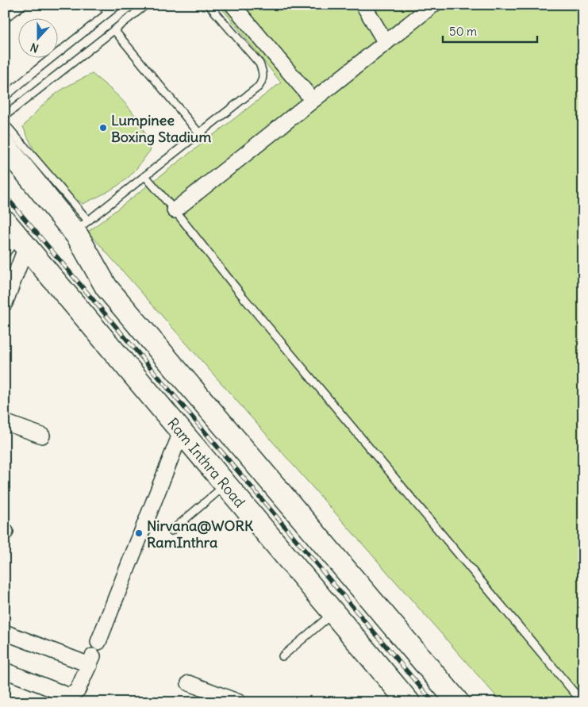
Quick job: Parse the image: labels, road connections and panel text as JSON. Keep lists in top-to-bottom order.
{
  "streets": {
    "main road": ["Ram Inthra Road"]
  },
  "places": ["Lumpinee Boxing Stadium", "Nirvana@WORK RamInthra"],
  "scale_bar": "50 m",
  "north": "bottom"
}
